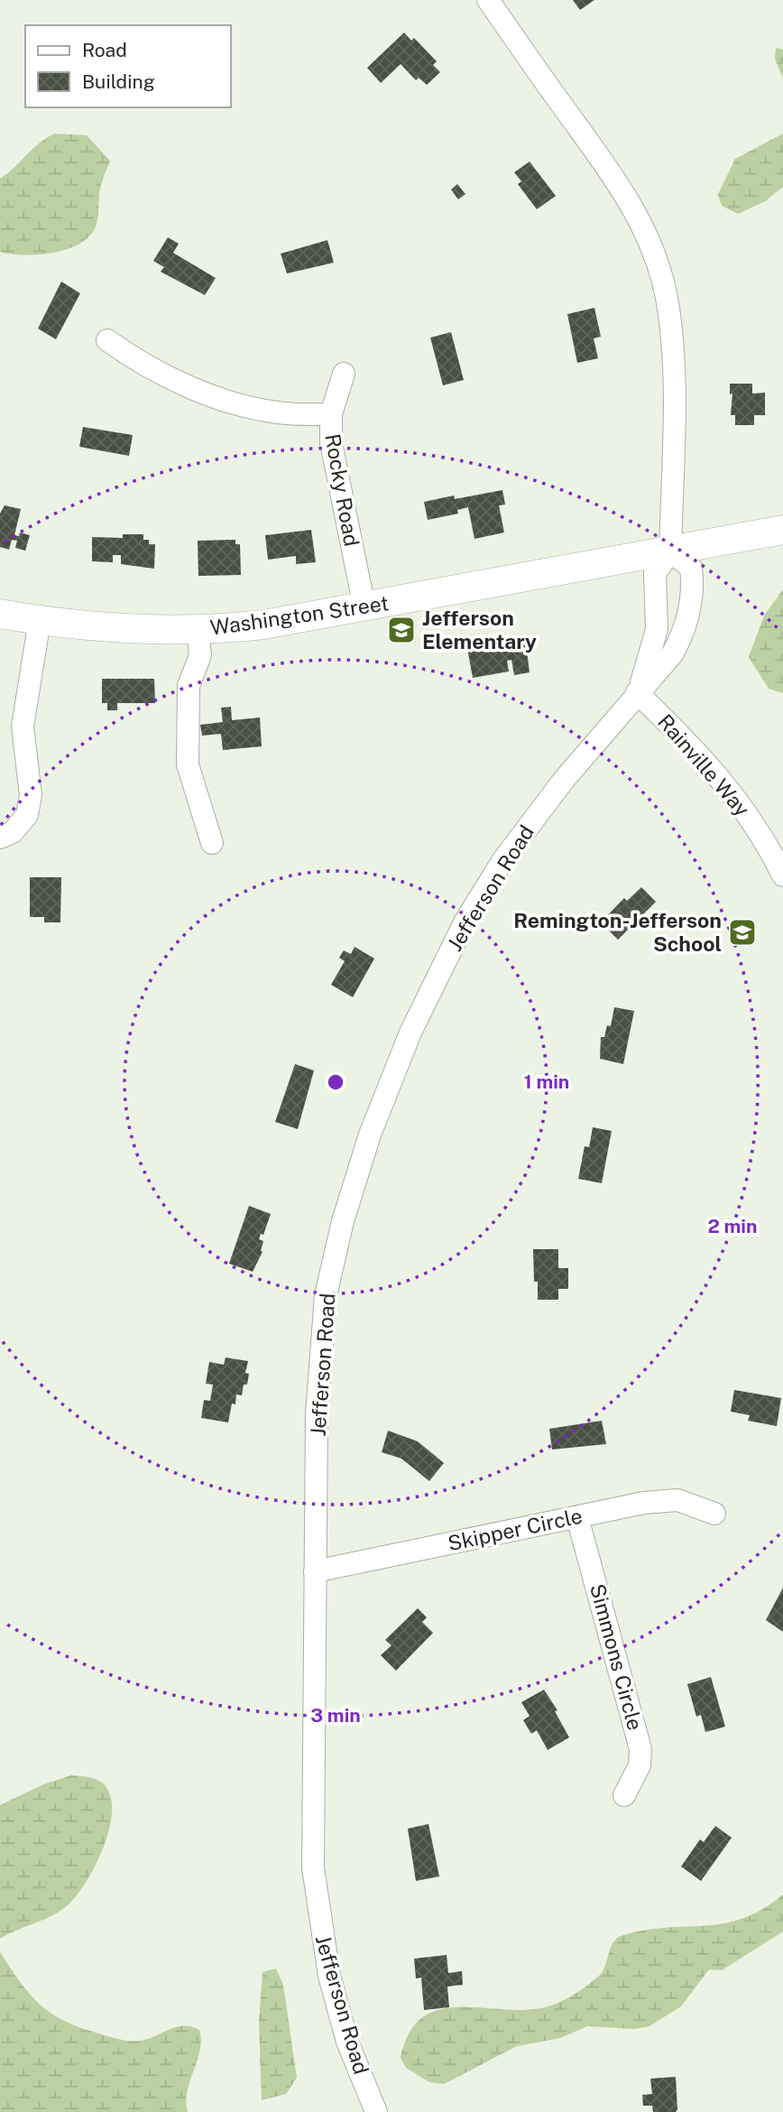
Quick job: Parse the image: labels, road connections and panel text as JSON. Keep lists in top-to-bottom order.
{
  "streets": {
    "main road": ["Washington Street"],
    "street": [
      "Rocky Road",
      "Rainville Way",
      "Jefferson Road",
      "Skipper Circle",
      "Simmons Circle"
    ]
  },
  "crossings": [
    ["Rocky Road", "Washington Street"],
    ["Washington Street", "Jefferson Road"],
    ["Rainville Way", "Jefferson Road"],
    ["Jefferson Road", "Skipper Circle"],
    ["Skipper Circle", "Simmons Circle"]
  ],
  "places": {
    "school or university": ["Jefferson Elementary", "Remington-Jefferson School"]
  },
  "legend": ["Road", "Building"],
  "rings": ["1 min", "2 min", "3 min"]
}
